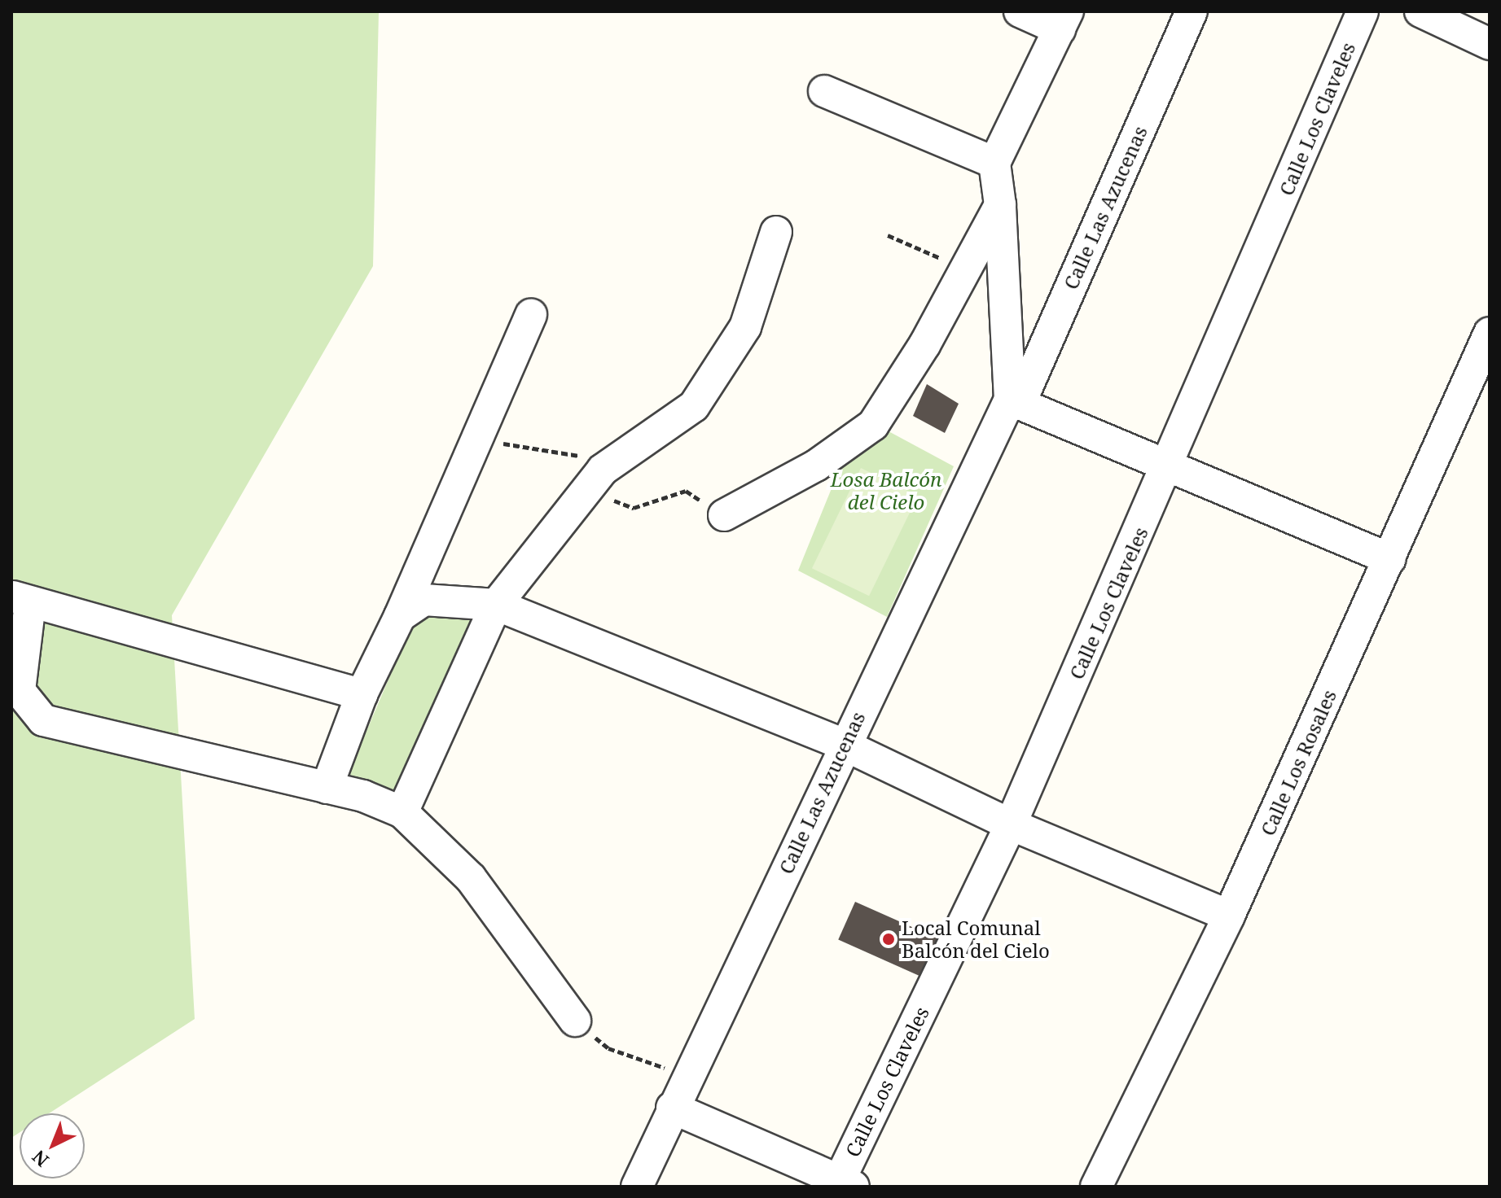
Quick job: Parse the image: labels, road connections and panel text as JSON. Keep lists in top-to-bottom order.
{
  "streets": {
    "street": ["Calle Los Claveles", "Calle Las Azucenas", "Calle Los Rosales"]
  },
  "parks": ["Losa Balcón del Cielo"],
  "places": ["Local Comunal Balcón del Cielo"],
  "north": "bottom left"
}
